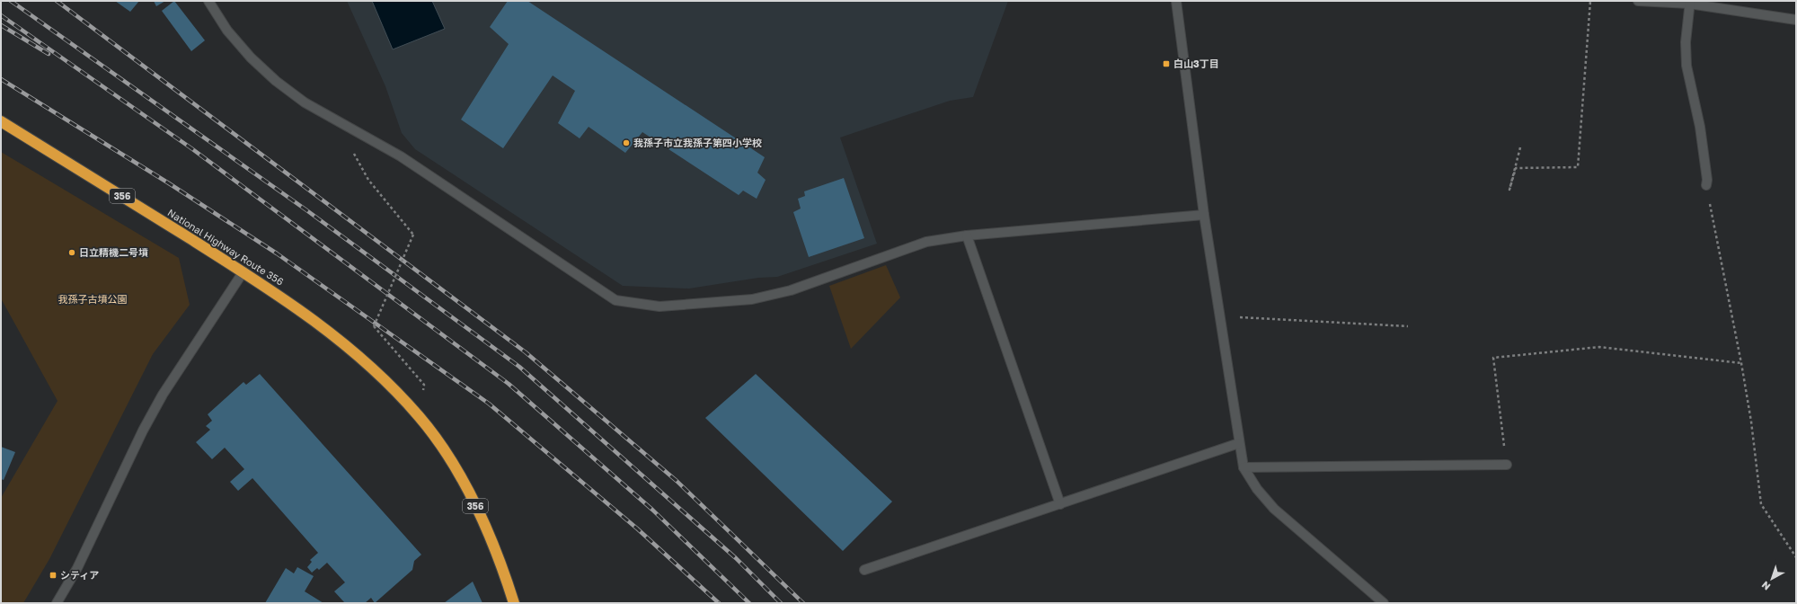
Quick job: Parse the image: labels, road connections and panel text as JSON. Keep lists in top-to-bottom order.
{
  "streets": {
    "highway": ["356", "National Highway Route 356"]
  },
  "parks": ["我孫子古墳公園"],
  "places": {
    "transit": ["白山3丁目", "シティア"],
    "other": ["我孫子市立我孫子第四小学校", "日立精機二号墳"]
  },
  "north": "bottom left"
}
